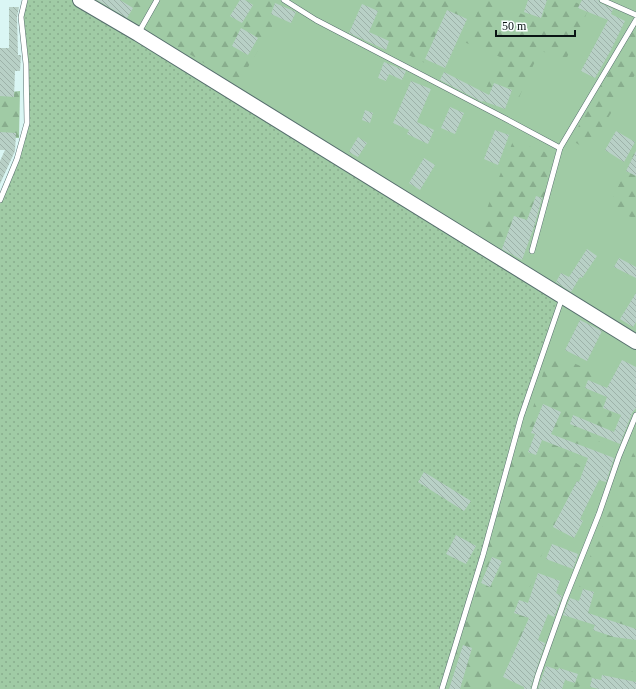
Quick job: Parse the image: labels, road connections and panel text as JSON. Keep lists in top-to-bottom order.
{
  "scale_bar": "50 m"
}
